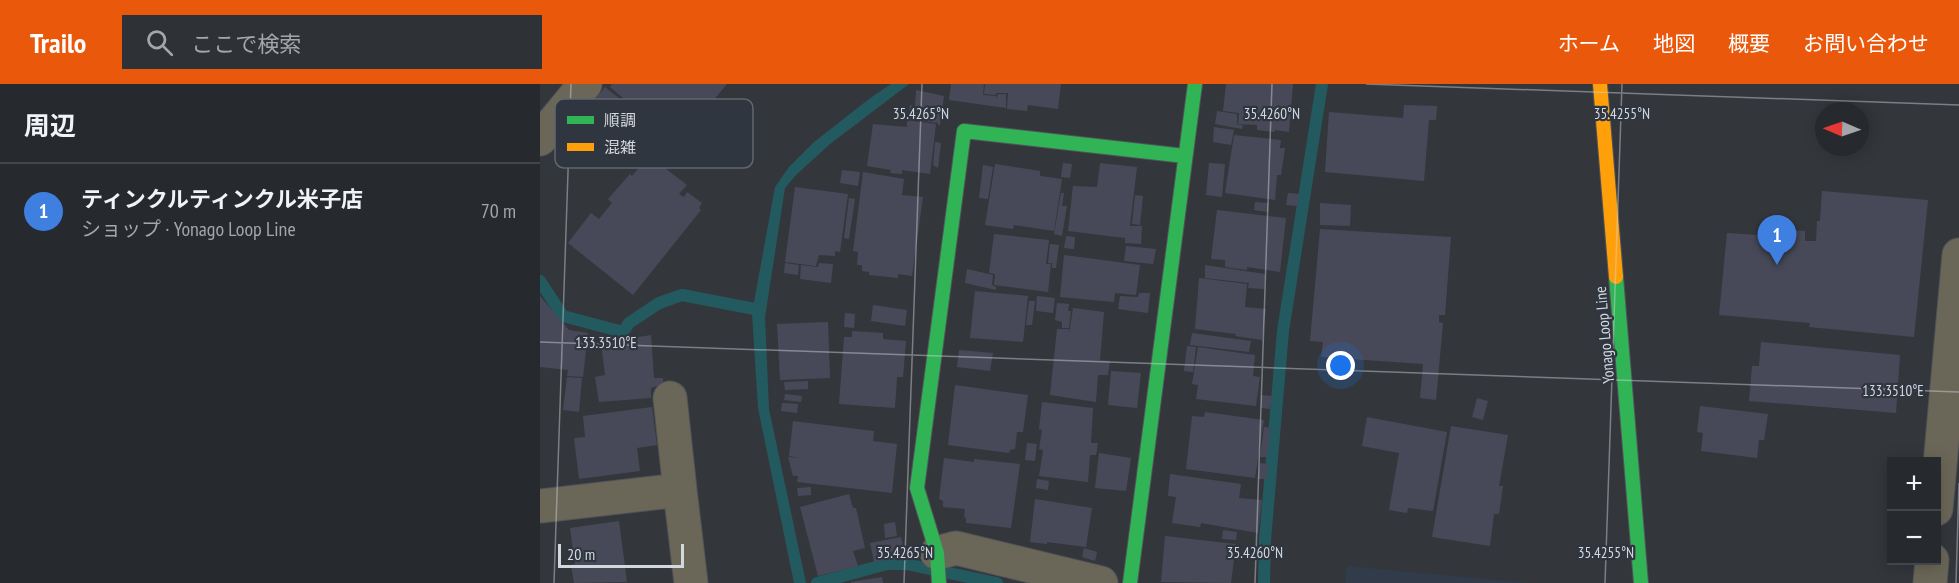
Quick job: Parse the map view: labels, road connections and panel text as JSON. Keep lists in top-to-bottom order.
{
  "streets": {
    "street": ["Yonago Loop Line"]
  },
  "legend": ["順調", "混雑"],
  "scale_bar": "20 m",
  "north": "left",
  "page": {
    "header": "Trailo",
    "search": "ここで検索",
    "nav": [
      "ホーム",
      "地図",
      "概要",
      "お問い合わせ"
    ],
    "heading": "周辺",
    "list": [
      {
        "mark": "1",
        "name": "ティンクルティンクル米子店",
        "note": "ショップ · Yonago Loop Line",
        "value": "70 m"
      }
    ],
    "pins": "1",
    "map_buttons": ["+", "−"],
    "scale": "20 m"
  },
  "coordinates": [
    "35.4265°N",
    "35.4260°N",
    "35.4255°N",
    "133.3510°E"
  ]
}
